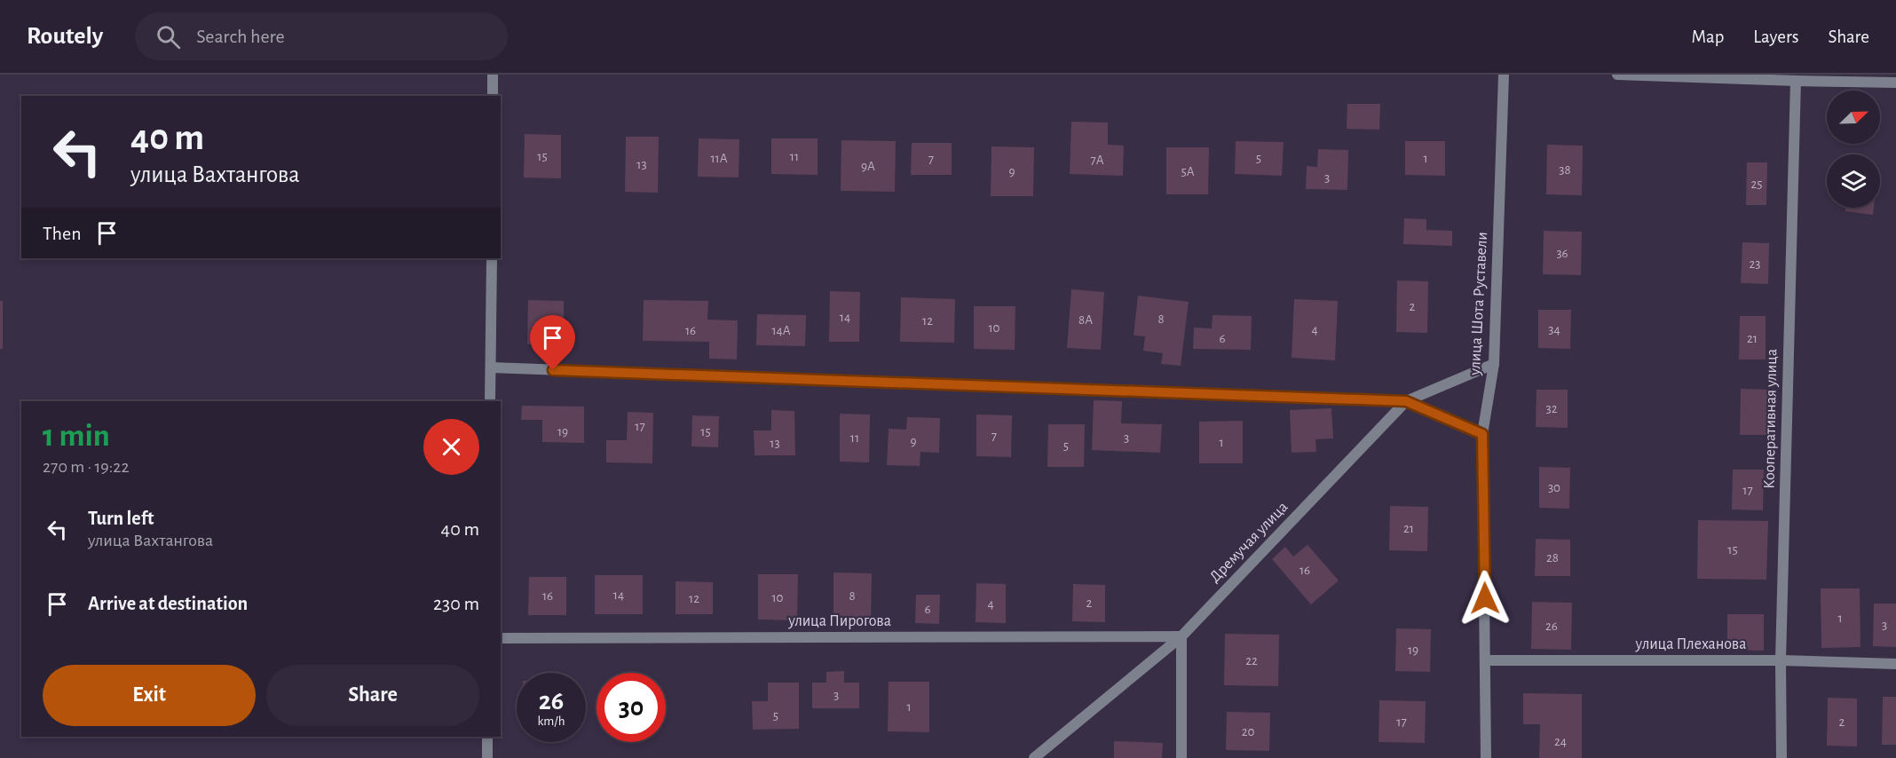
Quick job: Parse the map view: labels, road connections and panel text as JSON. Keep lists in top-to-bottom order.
{
  "streets": {
    "street": [
      "улица Шота Руставели",
      "Кооперативная улица",
      "Дремучая улица",
      "улица Пирогова",
      "улица Плеханова"
    ]
  },
  "crossings": [
    ["улица Шота Руставели", "Дремучая улица"],
    ["улица Шота Руставели", "улица Плеханова"],
    ["Кооперативная улица", "улица Плеханова"],
    ["Дремучая улица", "улица Пирогова"]
  ],
  "house_numbers": [
    "15",
    "11",
    "11А",
    "5",
    "1",
    "7",
    "7А",
    "13",
    "9А",
    "38",
    "9",
    "5А",
    "3",
    "25",
    "36",
    "23",
    "2",
    "14",
    "8",
    "8А",
    "12",
    "10",
    "4",
    "34",
    "16",
    "14А",
    "6",
    "21",
    "32",
    "17",
    "19",
    "15",
    "7",
    "11",
    "3",
    "9",
    "1",
    "13",
    "5",
    "30",
    "17",
    "21",
    "15",
    "28",
    "16",
    "14",
    "16",
    "8",
    "10",
    "12",
    "2",
    "4",
    "6",
    "1",
    "3",
    "26",
    "19",
    "22",
    "3",
    "1",
    "5",
    "17",
    "2",
    "20",
    "24"
  ],
  "north": "top right",
  "page": {
    "header": "Routely",
    "search": "Search here",
    "nav": ["Map", "Layers", "Share"],
    "turn": ["40 m", "улица Вахтангова"],
    "then": "Then",
    "heading": ["1 min", "270 m · 19:22"],
    "list": [
      {
        "name": "Turn left",
        "note": "улица Вахтангова",
        "value": "40 m"
      },
      {
        "name": "Arrive at destination",
        "value": "230 m"
      }
    ],
    "buttons": ["Exit", "Share"],
    "speed": "26 km/h",
    "limit": "30"
  }
}
